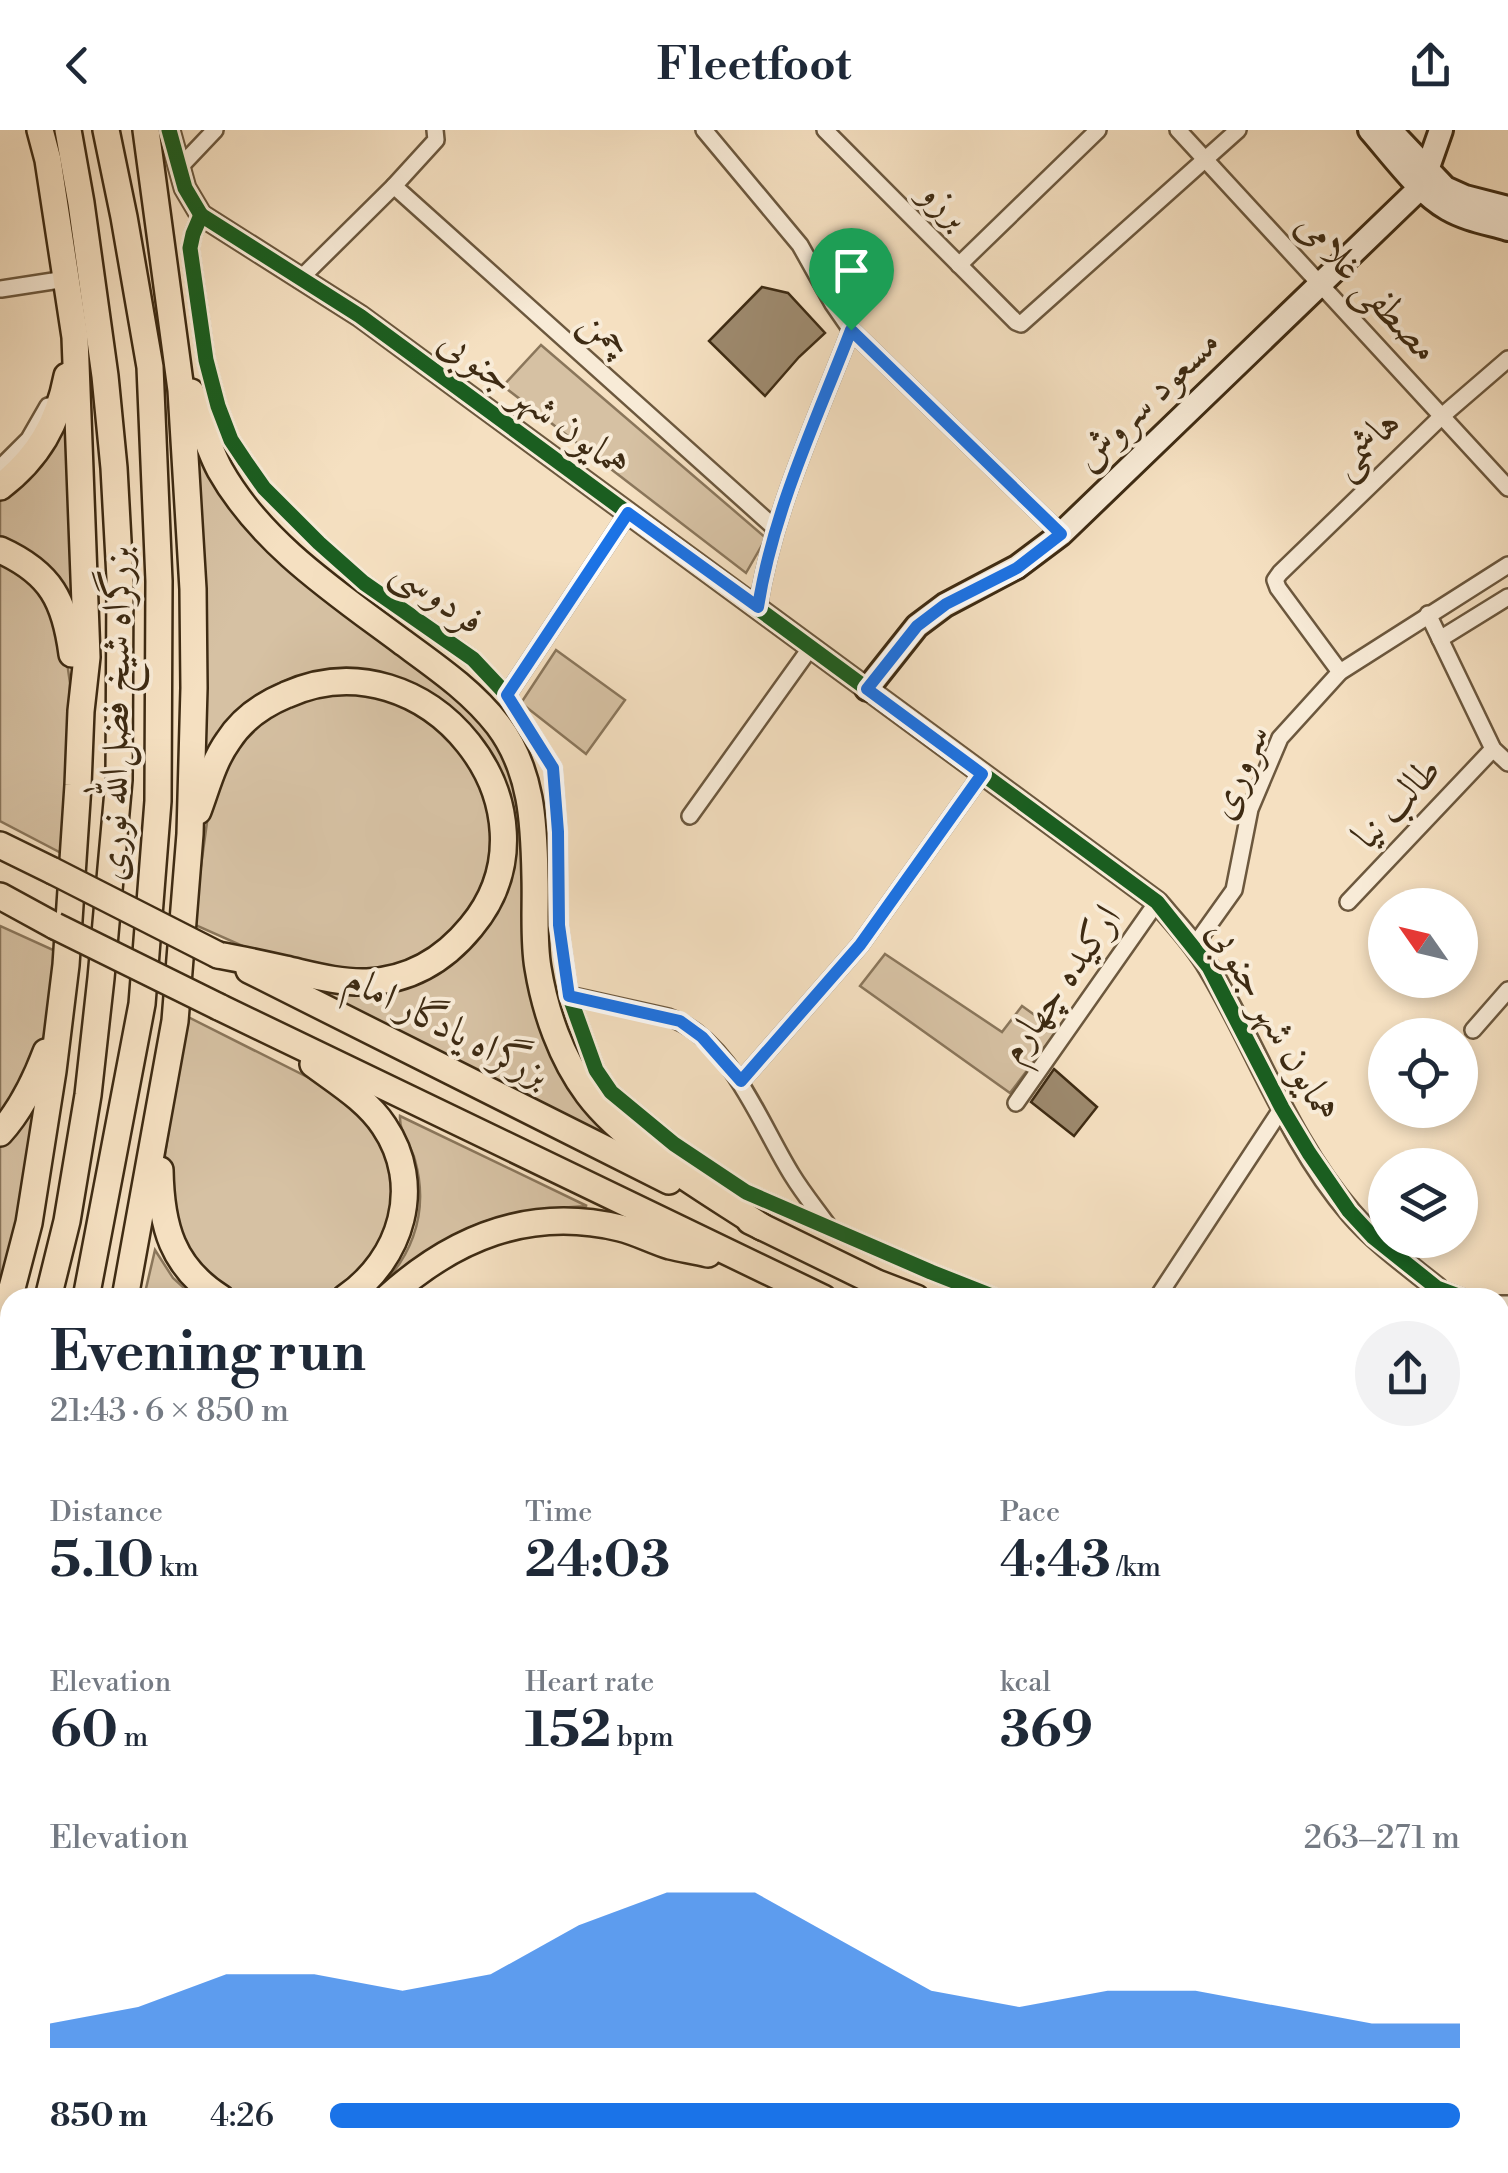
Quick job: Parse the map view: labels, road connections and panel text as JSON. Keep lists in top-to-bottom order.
{
  "streets": {
    "highway": ["بزرگراه شیخ فضل‌الله نوری", "بزرگراه یادگار امام"],
    "main road": ["مسعود سروش"],
    "street": [
      "برزو",
      "مصطفی غلامی",
      "چمن",
      "همایون‌ شهر جنوبی",
      "هاشمی",
      "فردوسی",
      "سروری",
      "طالب‌ نیا",
      "ارکیده چهارم"
    ]
  },
  "crossings": [
    ["برزو", "مصطفی غلامی"],
    ["مصطفی غلامی", "مسعود سروش"],
    ["مصطفی غلامی", "هاشمی"],
    ["مسعود سروش", "همایون‌ شهر جنوبی"],
    ["همایون‌ شهر جنوبی", "فردوسی"],
    ["همایون‌ شهر جنوبی", "سروری"],
    ["همایون‌ شهر جنوبی", "ارکیده چهارم"],
    ["هاشمی", "سروری"]
  ],
  "north": "top left",
  "page": {
    "header": "Fleetfoot",
    "heading": ["Evening run", "21:43 · 6 × 850 m"],
    "stats": [
      ["Distance", "5.10 km"],
      ["Time", "24:03"],
      ["Pace", "4:43 /km"],
      ["Elevation", "60 m"],
      ["Heart rate", "152 bpm"],
      ["kcal", "369"]
    ],
    "chart": ["Elevation", "263–271 m"],
    "list": [
      {
        "name": "850 m",
        "note": "4:26"
      }
    ]
  }
}
